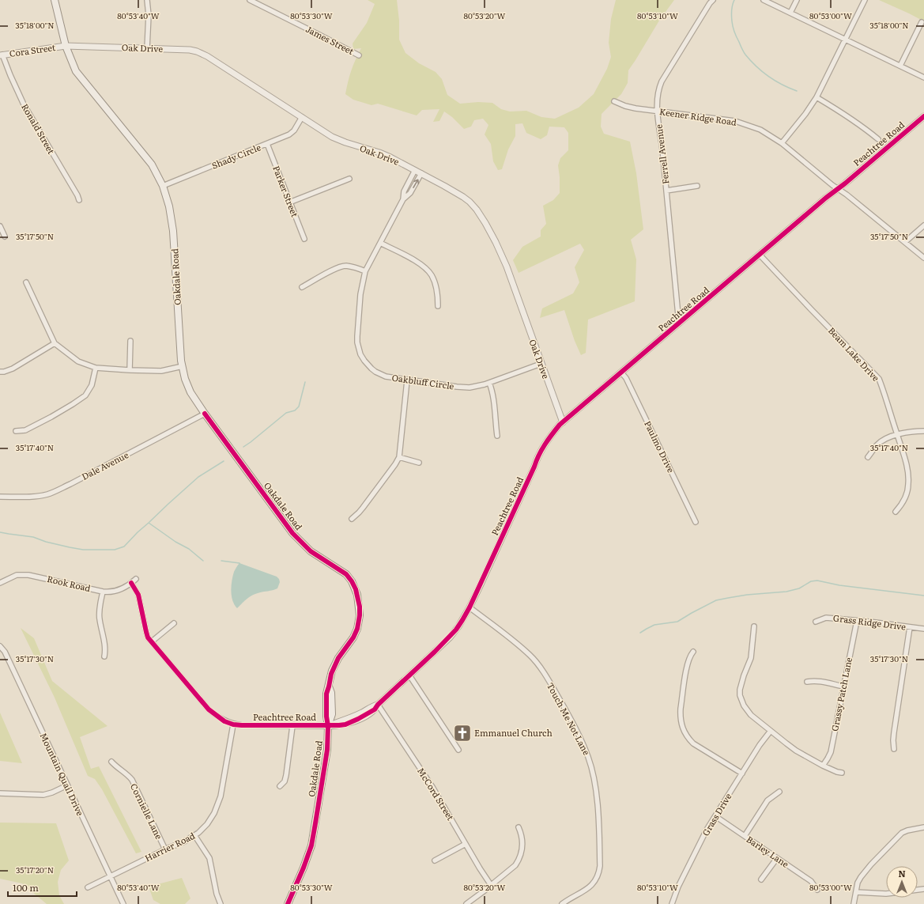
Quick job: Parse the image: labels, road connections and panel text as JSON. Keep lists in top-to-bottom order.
{
  "streets": {
    "main road": ["Oakdale Road"],
    "street": [
      "James Street",
      "Oak Drive",
      "Cora Street",
      "Keener Ridge Road",
      "Ronald Street",
      "Peachtree Road",
      "Ferrell Avenue",
      "Shady Circle",
      "Parker Street",
      "Beam Lake Drive",
      "Oakbluff Circle",
      "Paulmo Drive",
      "Dale Avenue",
      "Rook Road",
      "Grass Ridge Drive",
      "Grassy Patch Lane",
      "Touch Me Not Lane",
      "Mountain Quail Drive",
      "McCord Street",
      "Cornielle Lane",
      "Grass Drive",
      "Harrier Road",
      "Barley Lane"
    ]
  },
  "crossings": [
    ["Oak Drive", "Cora Street"],
    ["Oak Drive", "Peachtree Road"],
    ["Oak Drive", "Shady Circle"],
    ["Oak Drive", "Oakdale Road"],
    ["Oak Drive", "Oakbluff Circle"],
    ["Cora Street", "Ronald Street"],
    ["Cora Street", "Oakdale Road"],
    ["Keener Ridge Road", "Peachtree Road"],
    ["Keener Ridge Road", "Ferrell Avenue"],
    ["Peachtree Road", "Ferrell Avenue"],
    ["Peachtree Road", "Oakdale Road"],
    ["Peachtree Road", "Beam Lake Drive"],
    ["Peachtree Road", "Paulmo Drive"],
    ["Peachtree Road", "Rook Road"],
    ["Peachtree Road", "Touch Me Not Lane"],
    ["Peachtree Road", "McCord Street"],
    ["Peachtree Road", "Harrier Road"],
    ["Shady Circle", "Parker Street"],
    ["Shady Circle", "Oakdale Road"],
    ["Oakdale Road", "Dale Avenue"],
    ["Grass Ridge Drive", "Grassy Patch Lane"],
    ["Mountain Quail Drive", "Harrier Road"],
    ["Cornielle Lane", "Harrier Road"],
    ["Grass Drive", "Barley Lane"]
  ],
  "places": {
    "church": ["Emmanuel Church"]
  },
  "scale_bar": "100 m",
  "north": "top",
  "coordinates": [
    "80°53'40\"W",
    "80°53'30\"W",
    "80°53'20\"W",
    "80°53'10\"W",
    "80°53'00\"W",
    "35°18'00\"N",
    "35°17'50\"N",
    "35°17'40\"N",
    "35°17'30\"N",
    "35°17'20\"N"
  ]
}
